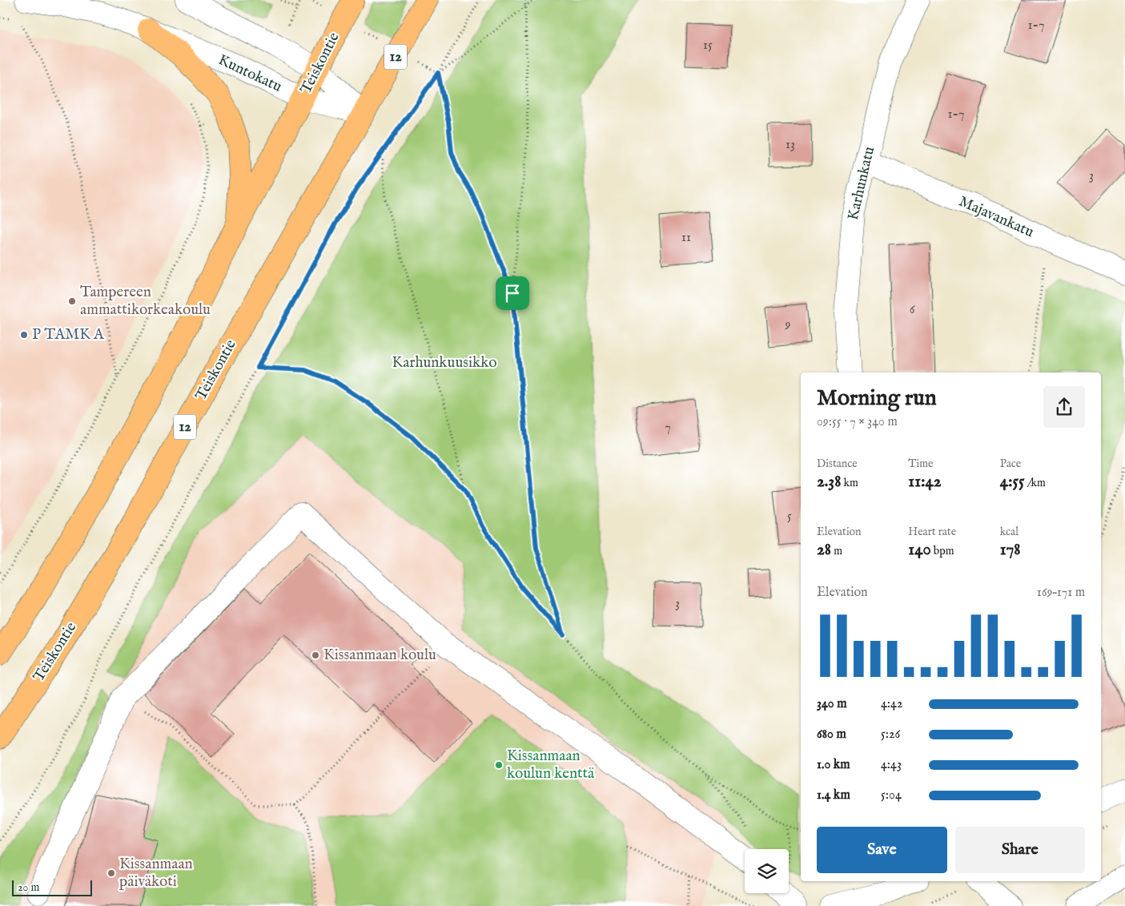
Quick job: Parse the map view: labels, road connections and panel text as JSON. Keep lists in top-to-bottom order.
{
  "streets": {
    "highway": ["12", "Teiskontie"],
    "street": ["Kuntokatu", "Karhunkatu", "Majavankatu"]
  },
  "crossings": [
    ["Teiskontie", "Kuntokatu"],
    ["Karhunkatu", "Majavankatu"]
  ],
  "parks": ["Karhunkuusikko"],
  "places": [
    "Tampereen ammattikorkeakoulu",
    "P TAMK A",
    "Kissanmaan koulu",
    "Kissanmaan koulun kenttä",
    "Kissanmaan päiväkoti"
  ],
  "house_numbers": [
    "1-7",
    "15",
    "1-7",
    "13",
    "3",
    "11",
    "6",
    "9",
    "7",
    "5",
    "3"
  ],
  "scale_bar": "20 m",
  "page": {
    "heading": ["Morning run", "09:55 · 7 × 340 m"],
    "stats": [
      ["Distance", "2.38 km"],
      ["Time", "11:42"],
      ["Pace", "4:55 /km"],
      ["Elevation", "28 m"],
      ["Heart rate", "140 bpm"],
      ["kcal", "178"]
    ],
    "chart": ["Elevation", "169–171 m"],
    "list": [
      {
        "name": "340 m",
        "note": "4:42"
      },
      {
        "name": "680 m",
        "note": "5:26"
      },
      {
        "name": "1.0 km",
        "note": "4:43"
      },
      {
        "name": "1.4 km",
        "note": "5:04"
      }
    ],
    "buttons": ["Save", "Share"],
    "scale": "20 m"
  }
}
